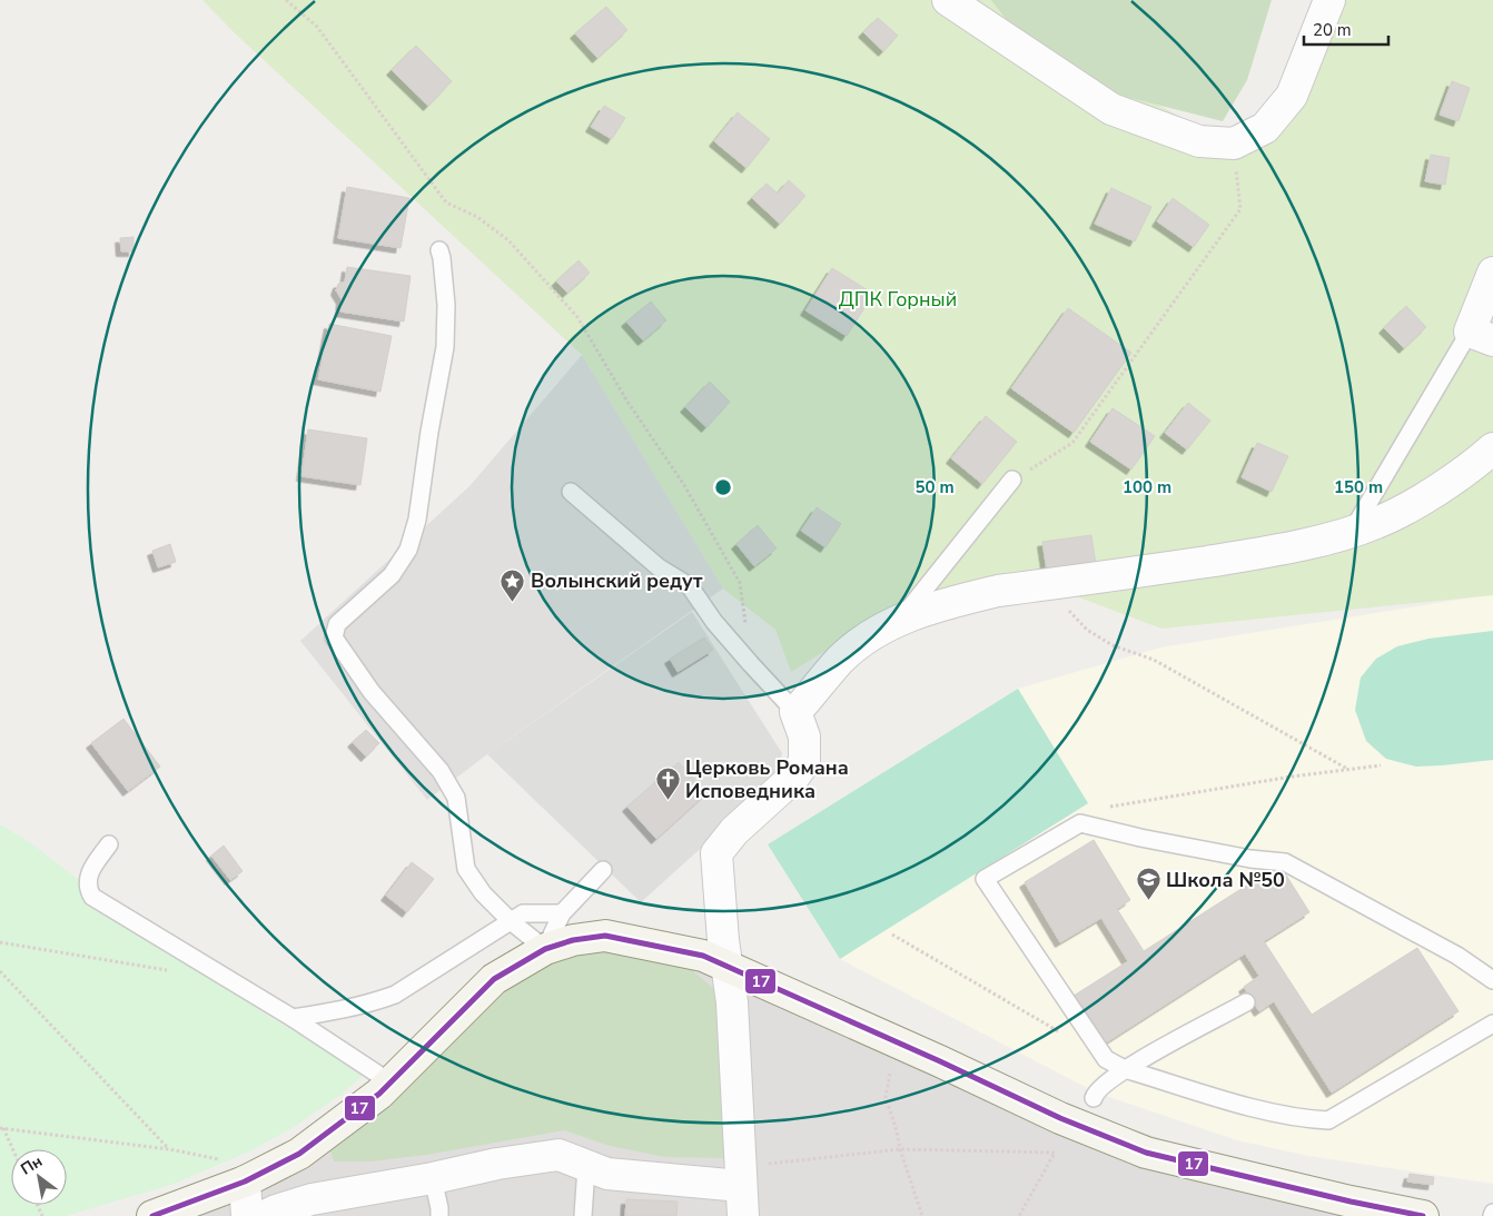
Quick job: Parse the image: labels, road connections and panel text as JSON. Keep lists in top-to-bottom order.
{
  "parks": ["ДПК Горный"],
  "places": {
    "place": ["Волынский редут"],
    "church": ["Церковь Романа Исповедника"],
    "school or university": ["Школа №50"]
  },
  "lines": ["transit line 17"],
  "scale_bar": "20 m",
  "north": "top left",
  "rings": ["50 m", "100 m", "150 m"]
}
